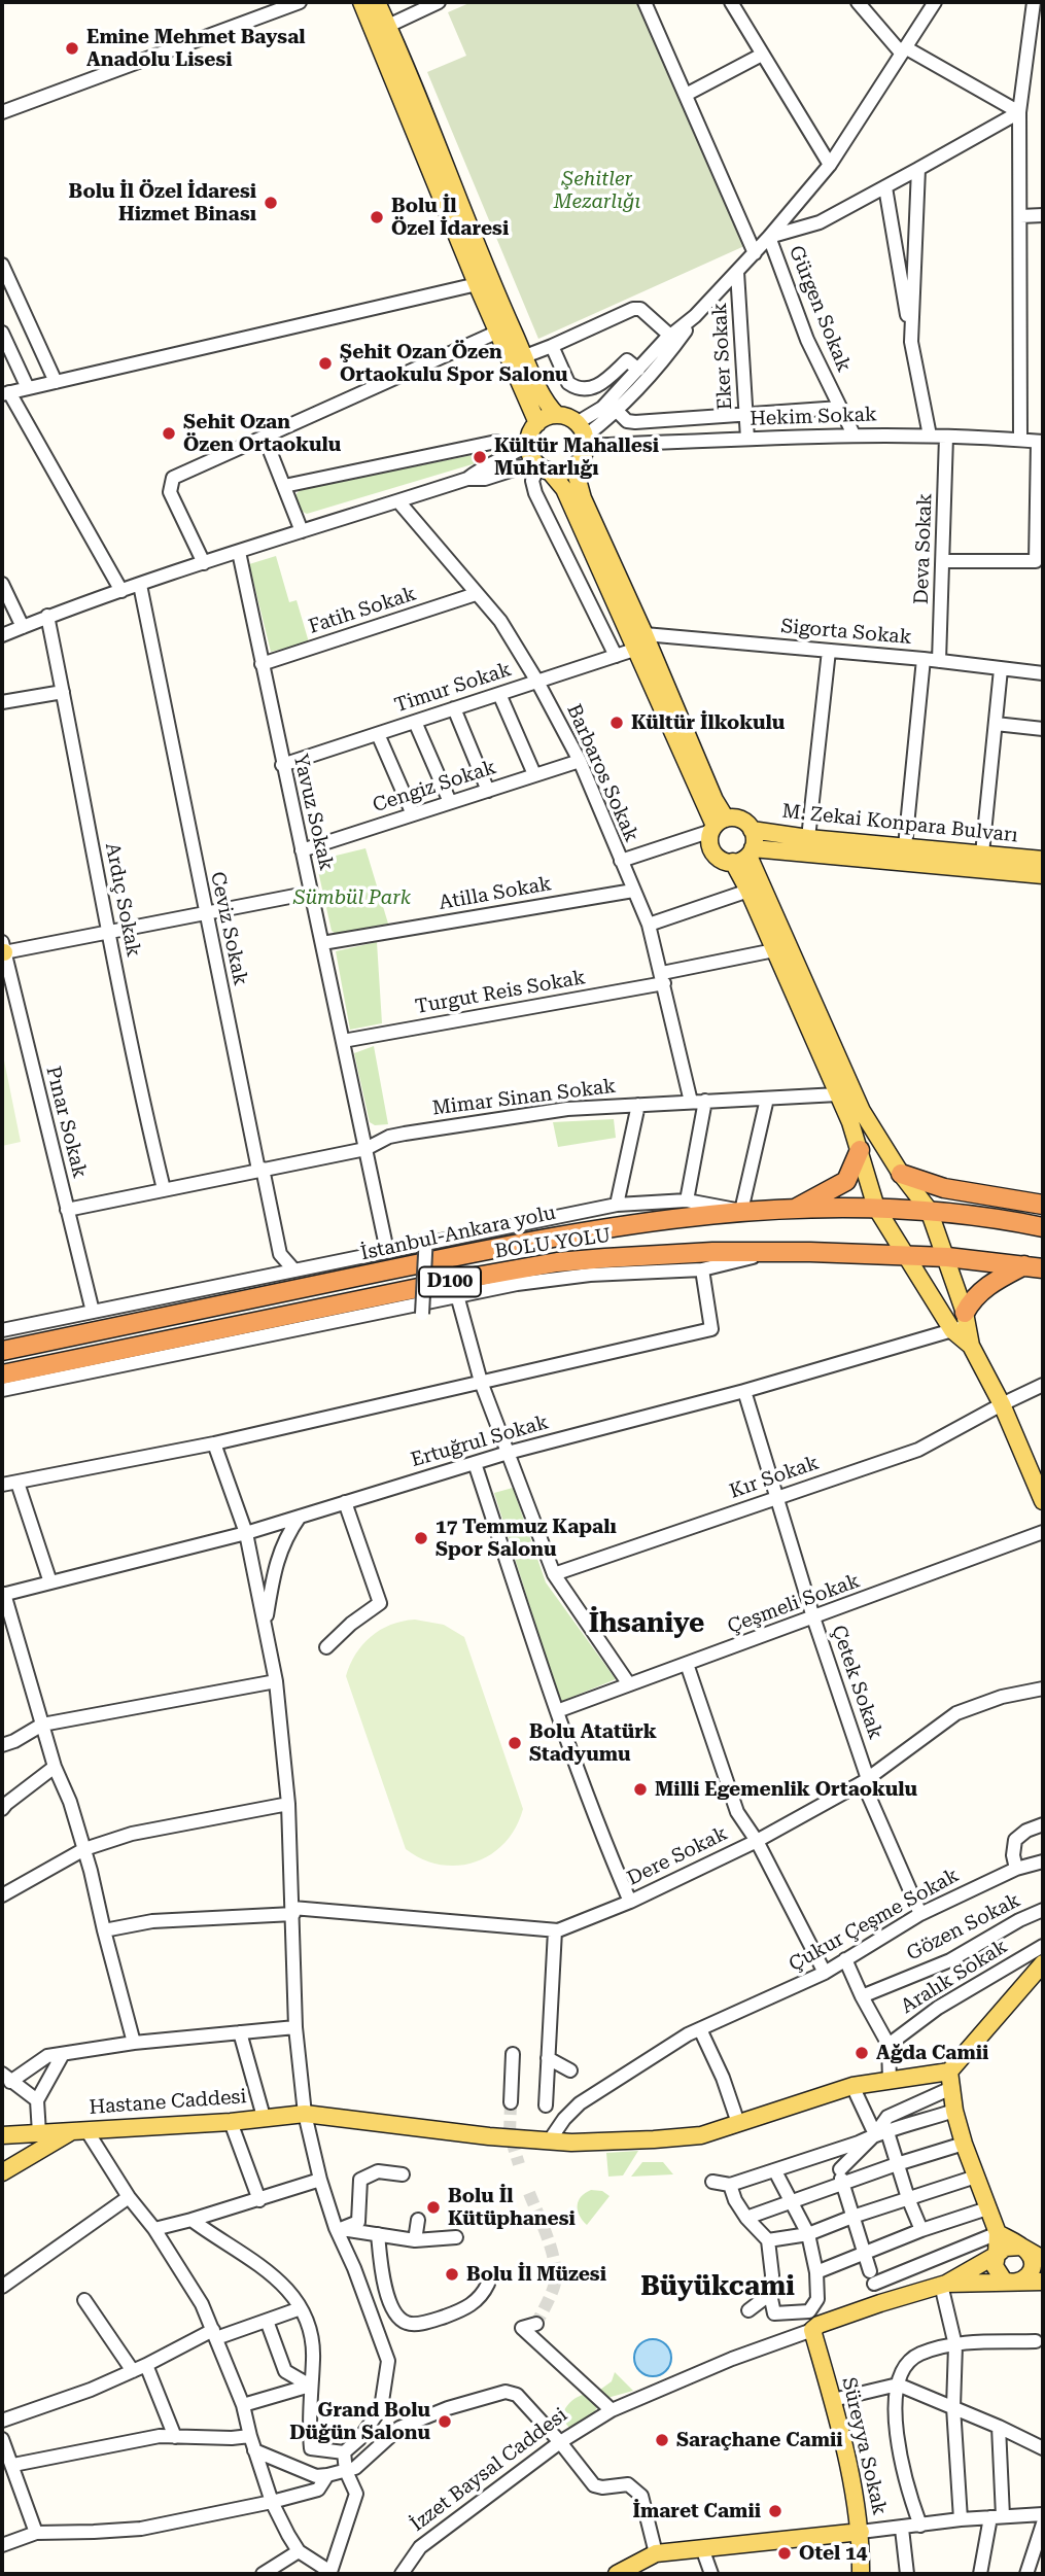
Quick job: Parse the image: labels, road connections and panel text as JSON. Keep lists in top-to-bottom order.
{
  "streets": {
    "highway": ["İstanbul-Ankara yolu", "BOLU YOLU", "D100"],
    "main road": ["M. Zekai Konpara Bulvarı", "Hastane Caddesi", "Süreyya Sokak"],
    "street": [
      "Gürgen Sokak",
      "Eker Sokak",
      "Hekim Sokak",
      "Deva Sokak",
      "Fatih Sokak",
      "Sigorta Sokak",
      "Timur Sokak",
      "Barbaros Sokak",
      "Cengiz Sokak",
      "Yavuz Sokak",
      "Atilla Sokak",
      "Ardıç Sokak",
      "Ceviz Sokak",
      "Turgut Reis Sokak",
      "Mimar Sinan Sokak",
      "Pınar Sokak",
      "Ertuğrul Sokak",
      "Kır Sokak",
      "Çeşmeli Sokak",
      "Çetek Sokak",
      "Dere Sokak",
      "Çukur Çeşme Sokak",
      "Gözen Sokak",
      "Aralık Sokak",
      "İzzet Baysal Caddesi"
    ]
  },
  "crossings": [
    ["Gürgen Sokak", "Hekim Sokak"],
    ["Eker Sokak", "Hekim Sokak"],
    ["Hekim Sokak", "Deva Sokak"],
    ["Deva Sokak", "Sigorta Sokak"],
    ["Fatih Sokak", "Barbaros Sokak"],
    ["Fatih Sokak", "Yavuz Sokak"],
    ["Sigorta Sokak", "Timur Sokak"],
    ["Timur Sokak", "Barbaros Sokak"],
    ["Timur Sokak", "Yavuz Sokak"],
    ["Barbaros Sokak", "Cengiz Sokak"],
    ["Barbaros Sokak", "Atilla Sokak"],
    ["Barbaros Sokak", "Turgut Reis Sokak"],
    ["Barbaros Sokak", "Mimar Sinan Sokak"],
    ["Cengiz Sokak", "Yavuz Sokak"],
    ["Yavuz Sokak", "Atilla Sokak"],
    ["Yavuz Sokak", "Turgut Reis Sokak"],
    ["Yavuz Sokak", "Mimar Sinan Sokak"],
    ["Ardıç Sokak", "Mimar Sinan Sokak"],
    ["Ceviz Sokak", "Mimar Sinan Sokak"],
    ["Mimar Sinan Sokak", "Pınar Sokak"],
    ["İstanbul-Ankara yolu", "D100"],
    ["BOLU YOLU", "D100"],
    ["Ertuğrul Sokak", "Çetek Sokak"],
    ["Kır Sokak", "Çetek Sokak"],
    ["Çeşmeli Sokak", "Çetek Sokak"],
    ["Çetek Sokak", "Dere Sokak"],
    ["Çetek Sokak", "Çukur Çeşme Sokak"],
    ["Çukur Çeşme Sokak", "Hastane Caddesi"],
    ["Süreyya Sokak", "İzzet Baysal Caddesi"]
  ],
  "districts": ["İhsaniye", "Büyükcami"],
  "parks": ["Şehitler Mezarlığı", "Sümbül Park"],
  "places": [
    "Emine Mehmet Baysal Anadolu Lisesi",
    "Bolu İl Özel İdaresi Hizmet Binası",
    "Bolu İl Özel İdaresi",
    "Şehit Ozan Özen Ortaokulu Spor Salonu",
    "Şehit Ozan Özen Ortaokulu",
    "Kültür Mahallesi Muhtarlığı",
    "Kültür İlkokulu",
    "17 Temmuz Kapalı Spor Salonu",
    "Bolu Atatürk Stadyumu",
    "Milli Egemenlik Ortaokulu",
    "Ağda Camii",
    "Bolu İl Kütüphanesi",
    "Bolu İl Müzesi",
    "Grand Bolu Düğün Salonu",
    "Saraçhane Camii",
    "İmaret Camii",
    "Otel 14"
  ]
}
